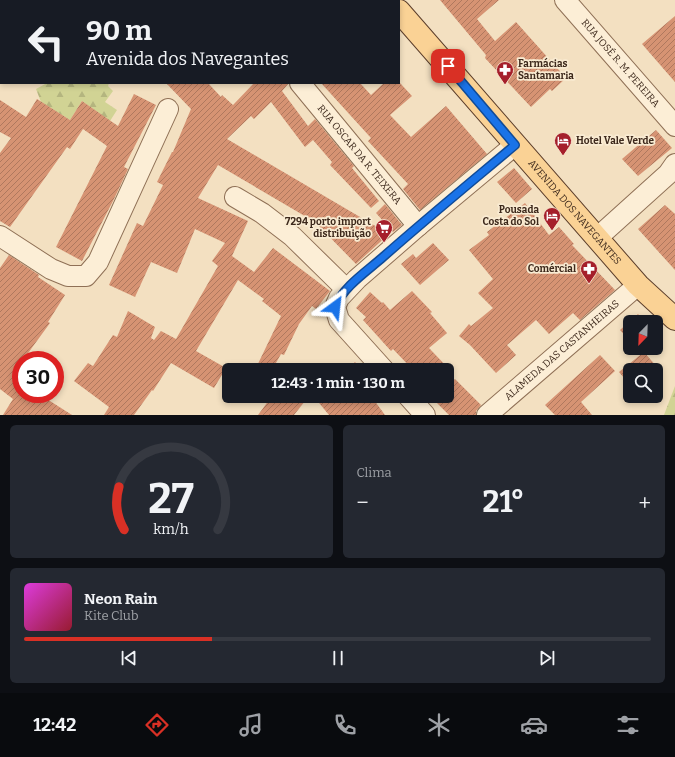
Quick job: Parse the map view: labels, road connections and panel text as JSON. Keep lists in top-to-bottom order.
{
  "streets": {
    "main road": ["AVENIDA DOS NAVEGANTES"],
    "street": ["RUA JOSÉ R. M. PEREIRA", "RUA OSCAR DA R. TEIXERA", "ALAMEDA DAS CASTANHEIRAS"]
  },
  "crossings": [
    ["AVENIDA DOS NAVEGANTES", "ALAMEDA DAS CASTANHEIRAS"]
  ],
  "places": {
    "pharmacy": ["Farmácias Santamaria", "Comércial"],
    "hotel": ["Hotel Vale Verde", "Pousada Costa do Sol"],
    "supermarket": ["7294 porto import distribuição"]
  },
  "north": "bottom left",
  "page": {
    "turn": ["90 m", "Avenida dos Navegantes"],
    "limit": "30",
    "trip": "12:43 · 1 min · 130 m",
    "tile": "Clima",
    "heat": ["−", "21°", "+"],
    "song": ["Neon Rain", "Kite Club"],
    "tabs": "12:42",
    "gauge": ["27", "km/h"]
  }
}
